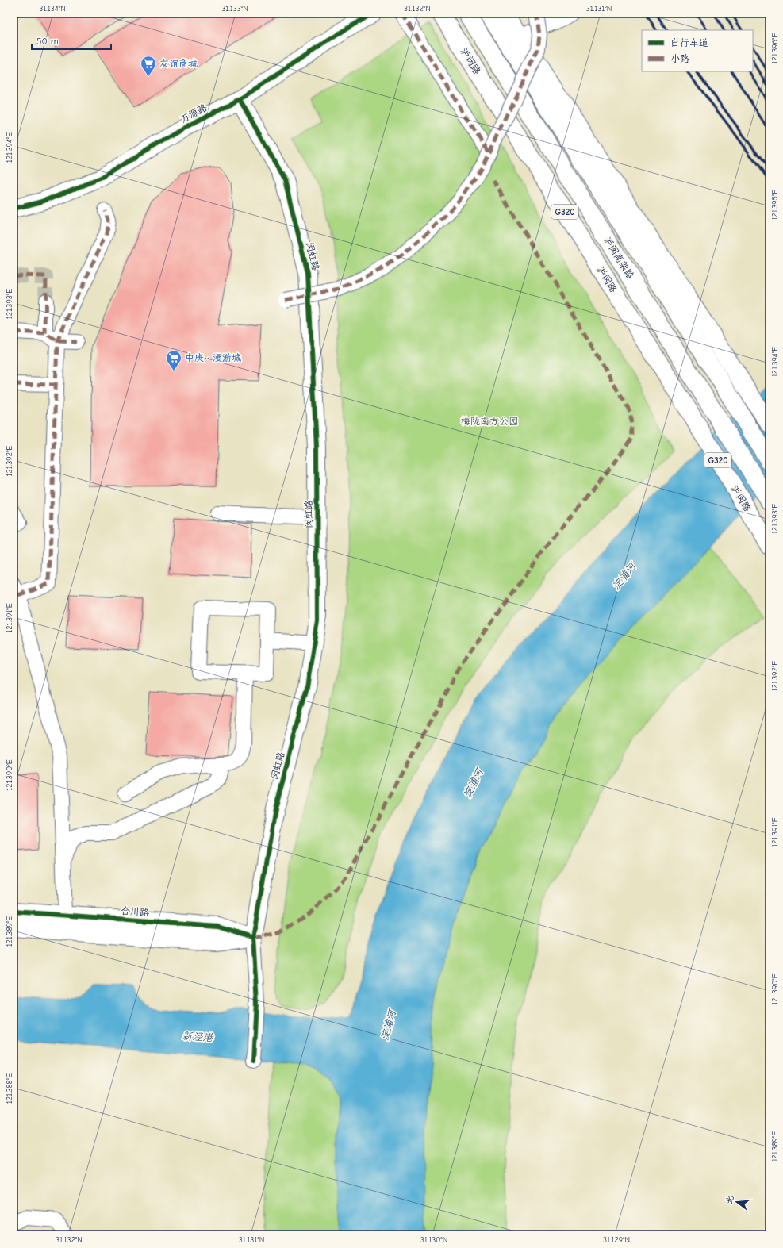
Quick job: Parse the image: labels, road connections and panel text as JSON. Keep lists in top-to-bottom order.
{
  "streets": {
    "main road": [
      "沪闵路",
      "万源路",
      "G320",
      "闵虹路",
      "沪闵高架路",
      "合川路"
    ]
  },
  "crossings": [
    ["万源路", "闵虹路"],
    ["闵虹路", "合川路"]
  ],
  "water": ["淀浦河", "新泾港"],
  "parks": ["梅陇南方公园"],
  "places": {
    "supermarket": ["友谊商城", "中庚 · 漫游城"]
  },
  "legend": ["自行车道", "小路"],
  "scale_bar": "50 m",
  "north": "left",
  "coordinates": [
    "31.134°N",
    "31.133°N",
    "31.132°N",
    "31.131°N",
    "121.396°E",
    "121.394°E",
    "121.395°E",
    "121.393°E",
    "121.392°E",
    "121.391°E",
    "121.390°E",
    "121.389°E",
    "121.388°E",
    "31.130°N",
    "31.129°N"
  ]
}
